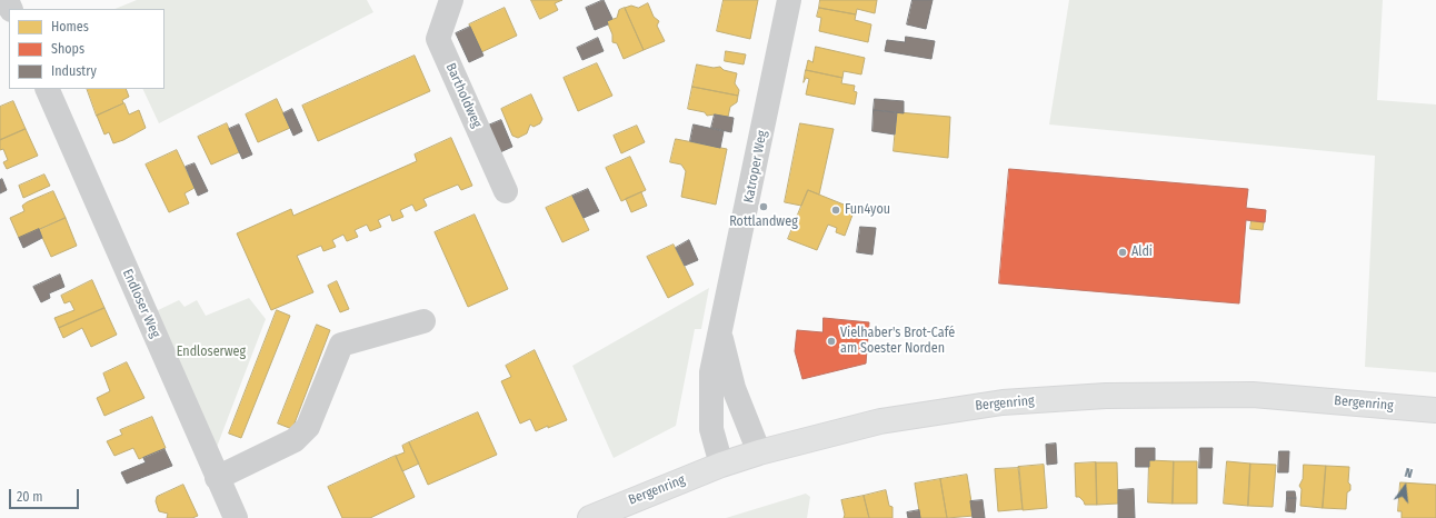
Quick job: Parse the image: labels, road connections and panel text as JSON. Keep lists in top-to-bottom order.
{
  "streets": {
    "main road": ["Bergenring"],
    "street": ["Bartholdweg", "Katroper Weg", "Endloser Weg"]
  },
  "crossings": [
    ["Katroper Weg", "Bergenring"]
  ],
  "parks": ["Endloserweg"],
  "places": [
    "Rottlandweg",
    "Fun4you",
    "Aldi",
    "Vielhaber's Brot-Café am Soester Norden"
  ],
  "legend": ["Homes", "Shops", "Industry"],
  "scale_bar": "20 m",
  "north": "top"
}
